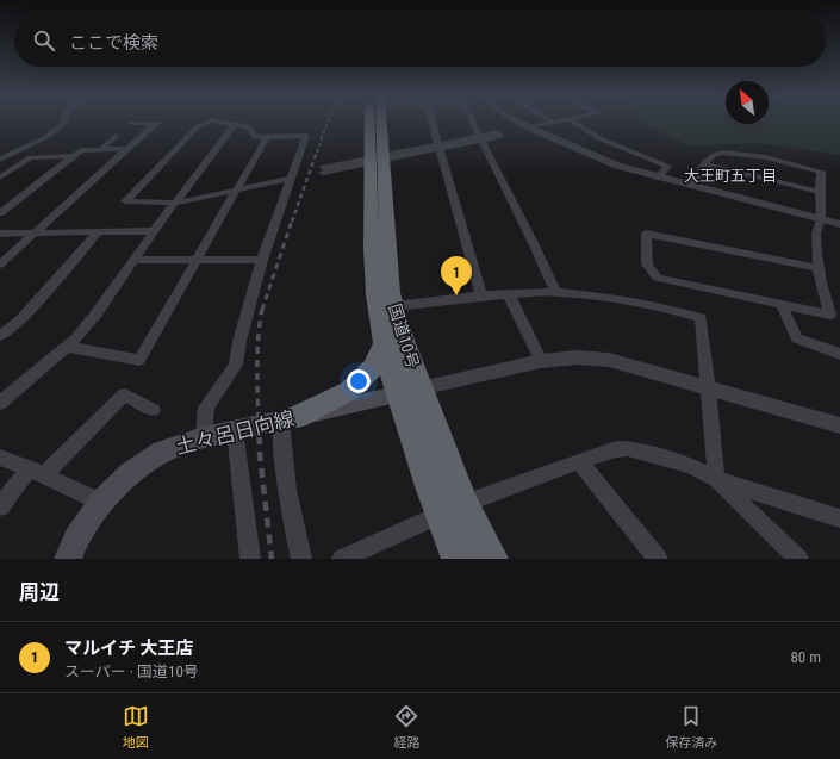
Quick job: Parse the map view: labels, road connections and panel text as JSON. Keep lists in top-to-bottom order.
{
  "streets": {
    "highway": ["国道10号"],
    "main road": ["土々呂日向線"]
  },
  "crossings": [
    ["国道10号", "土々呂日向線"]
  ],
  "districts": ["大王町五丁目"],
  "north": "top left",
  "page": {
    "search": "ここで検索",
    "pins": "1",
    "heading": "周辺",
    "list": [
      {
        "mark": "1",
        "name": "マルイチ 大王店",
        "note": "スーパー · 国道10号",
        "value": "80 m"
      }
    ],
    "nav": ["地図", "経路", "保存済み"]
  }
}
